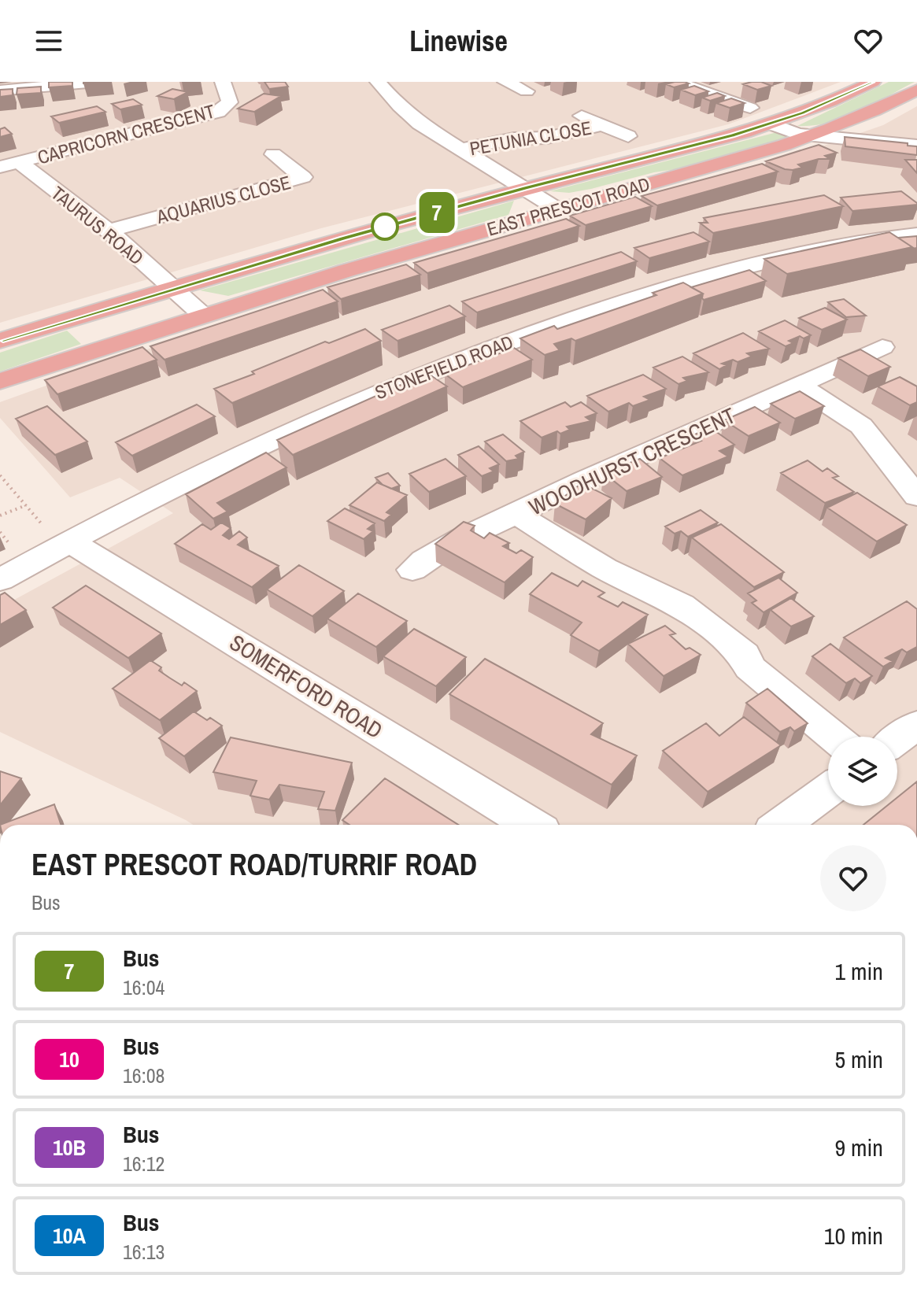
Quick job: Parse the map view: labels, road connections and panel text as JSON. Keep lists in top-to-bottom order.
{
  "streets": {
    "highway": ["EAST PRESCOT ROAD"],
    "street": [
      "CAPRICORN CRESCENT",
      "PETUNIA CLOSE",
      "AQUARIUS CLOSE",
      "TAURUS ROAD",
      "STONEFIELD ROAD",
      "WOODHURST CRESCENT",
      "SOMERFORD ROAD"
    ]
  },
  "crossings": [
    ["CAPRICORN CRESCENT", "TAURUS ROAD"],
    ["AQUARIUS CLOSE", "TAURUS ROAD"],
    ["EAST PRESCOT ROAD", "TAURUS ROAD"],
    ["STONEFIELD ROAD", "SOMERFORD ROAD"]
  ],
  "lines": ["bus line 7"],
  "page": {
    "header": "Linewise",
    "on_map": "7",
    "heading": ["EAST PRESCOT ROAD/TURRIF ROAD", "Bus"],
    "list": [
      {
        "mark": "7",
        "name": "Bus",
        "note": "16:04",
        "value": "1 min"
      },
      {
        "mark": "10",
        "name": "Bus",
        "note": "16:08",
        "value": "5 min"
      },
      {
        "mark": "10B",
        "name": "Bus",
        "note": "16:12",
        "value": "9 min"
      },
      {
        "mark": "10A",
        "name": "Bus",
        "note": "16:13",
        "value": "10 min"
      }
    ]
  }
}
